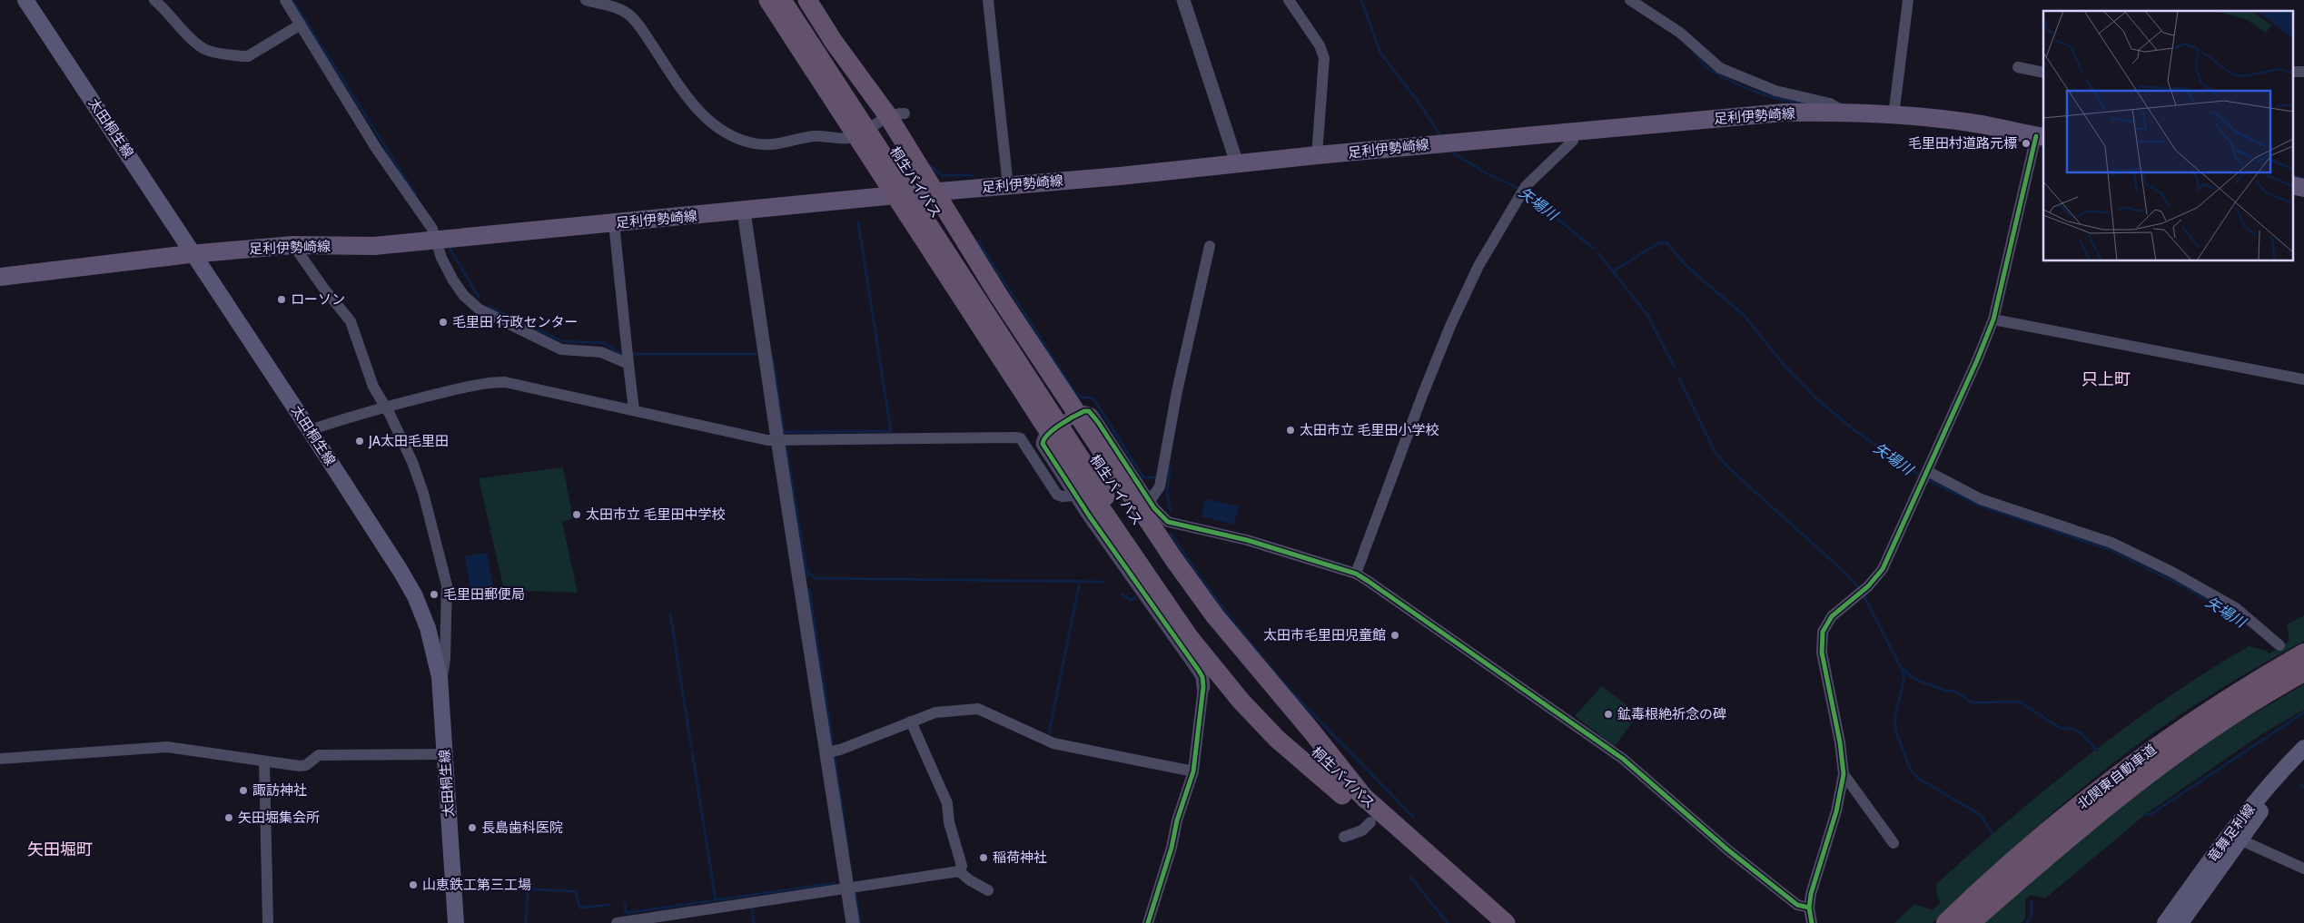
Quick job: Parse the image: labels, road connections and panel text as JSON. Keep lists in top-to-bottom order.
{
  "streets": {
    "highway": ["桐生バイパス", "北関東自動車道"],
    "main road": ["足利伊勢崎線", "太田桐生線", "竜舞足利線"]
  },
  "crossings": [
    ["足利伊勢崎線", "太田桐生線"]
  ],
  "districts": ["只上町", "矢田堀町"],
  "water": ["矢場川"],
  "places": [
    "毛里田村道路元標",
    "ローソン",
    "毛里田 行政センター",
    "太田市立 毛里田小学校",
    "JA太田毛里田",
    "太田市立 毛里田中学校",
    "毛里田郵便局",
    "太田市毛里田児童館",
    "鉱毒根絶祈念の碑",
    "諏訪神社",
    "矢田堀集会所",
    "長島歯科医院",
    "稲荷神社",
    "山恵鉄工第三工場"
  ]
}
